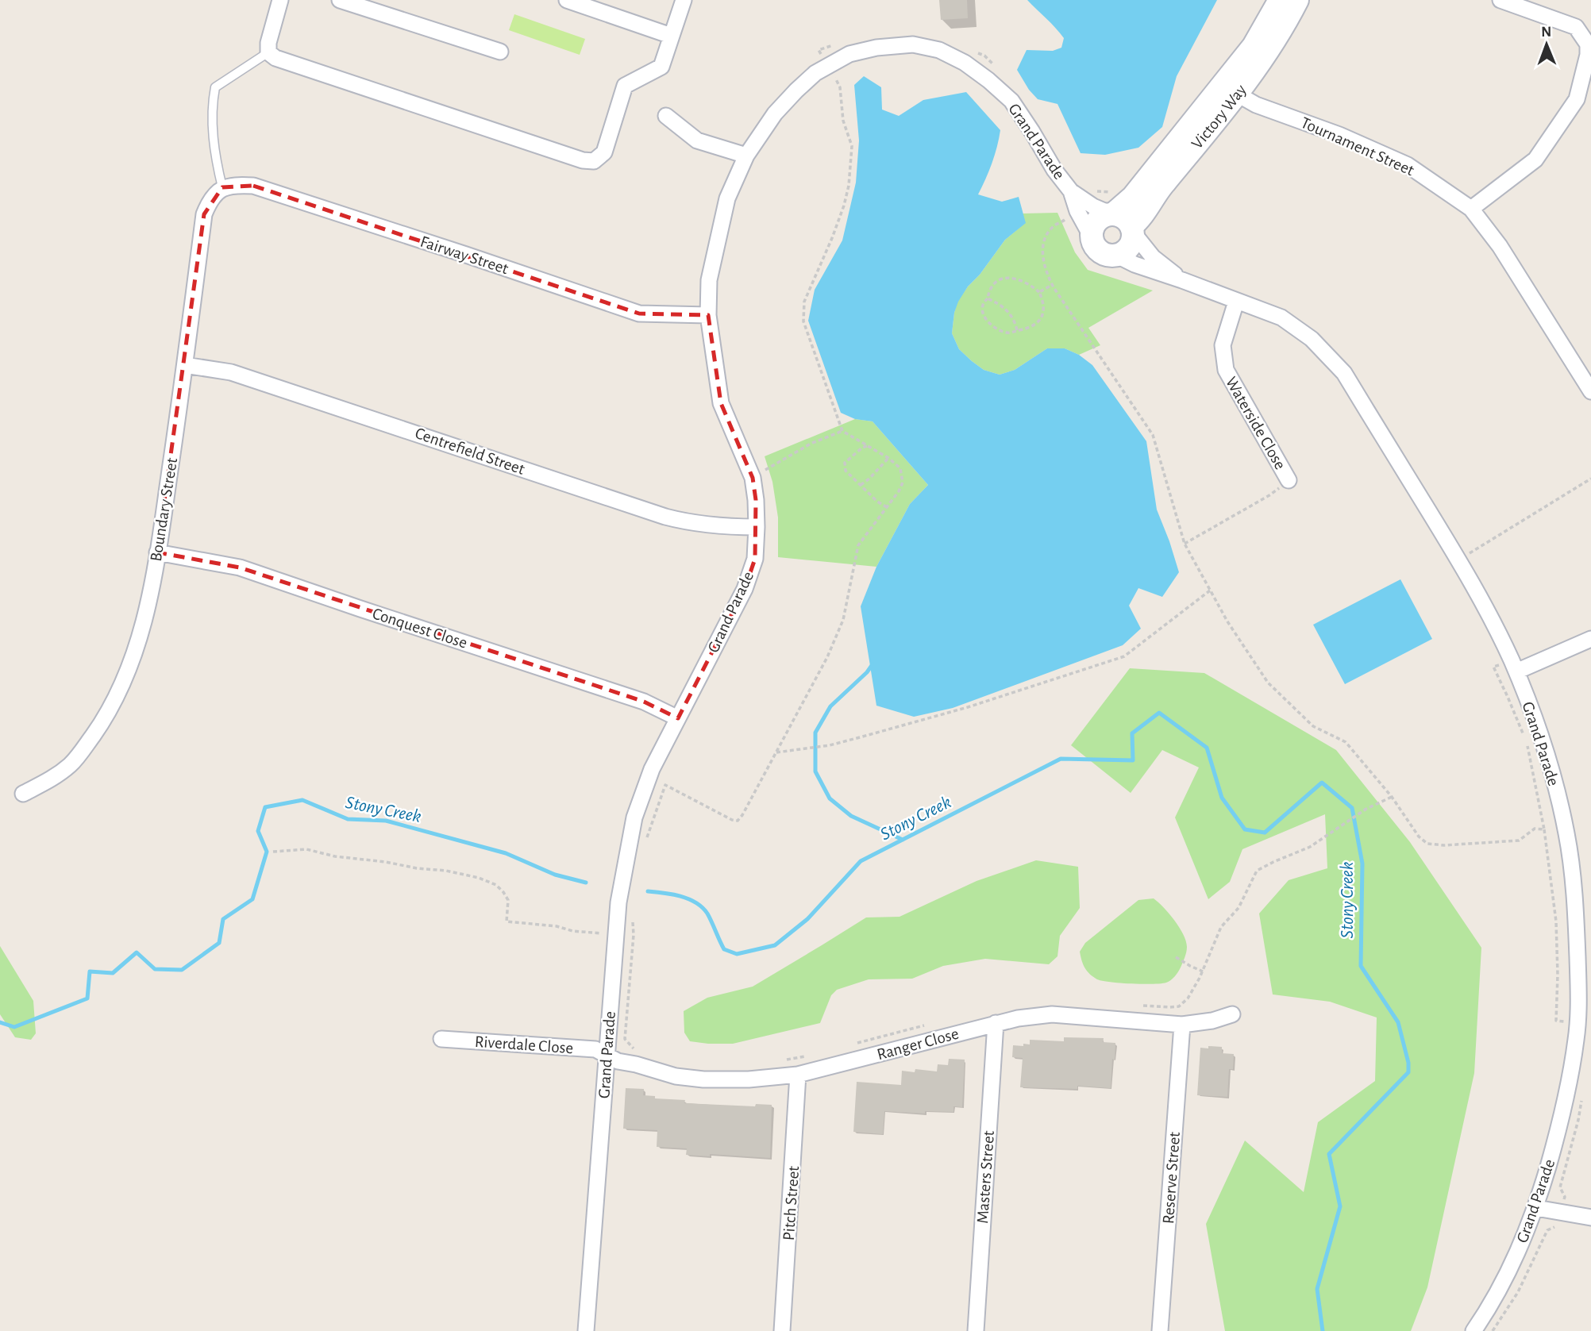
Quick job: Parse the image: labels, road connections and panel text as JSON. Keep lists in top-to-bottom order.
{
  "streets": {
    "street": [
      "Victory Way",
      "Grand Parade",
      "Tournament Street",
      "Fairway Street",
      "Waterside Close",
      "Centrefield Street",
      "Boundary Street",
      "Conquest Close",
      "Ranger Close",
      "Riverdale Close",
      "Masters Street",
      "Reserve Street",
      "Pitch Street"
    ]
  },
  "crossings": [
    ["Victory Way", "Grand Parade"],
    ["Victory Way", "Tournament Street"],
    ["Grand Parade", "Fairway Street"],
    ["Grand Parade", "Waterside Close"],
    ["Grand Parade", "Centrefield Street"],
    ["Grand Parade", "Conquest Close"],
    ["Grand Parade", "Ranger Close"],
    ["Grand Parade", "Riverdale Close"],
    ["Fairway Street", "Boundary Street"],
    ["Centrefield Street", "Boundary Street"],
    ["Boundary Street", "Conquest Close"],
    ["Ranger Close", "Riverdale Close"],
    ["Ranger Close", "Masters Street"],
    ["Ranger Close", "Reserve Street"],
    ["Ranger Close", "Pitch Street"]
  ],
  "water": ["Stony Creek"],
  "north": "top"
}
